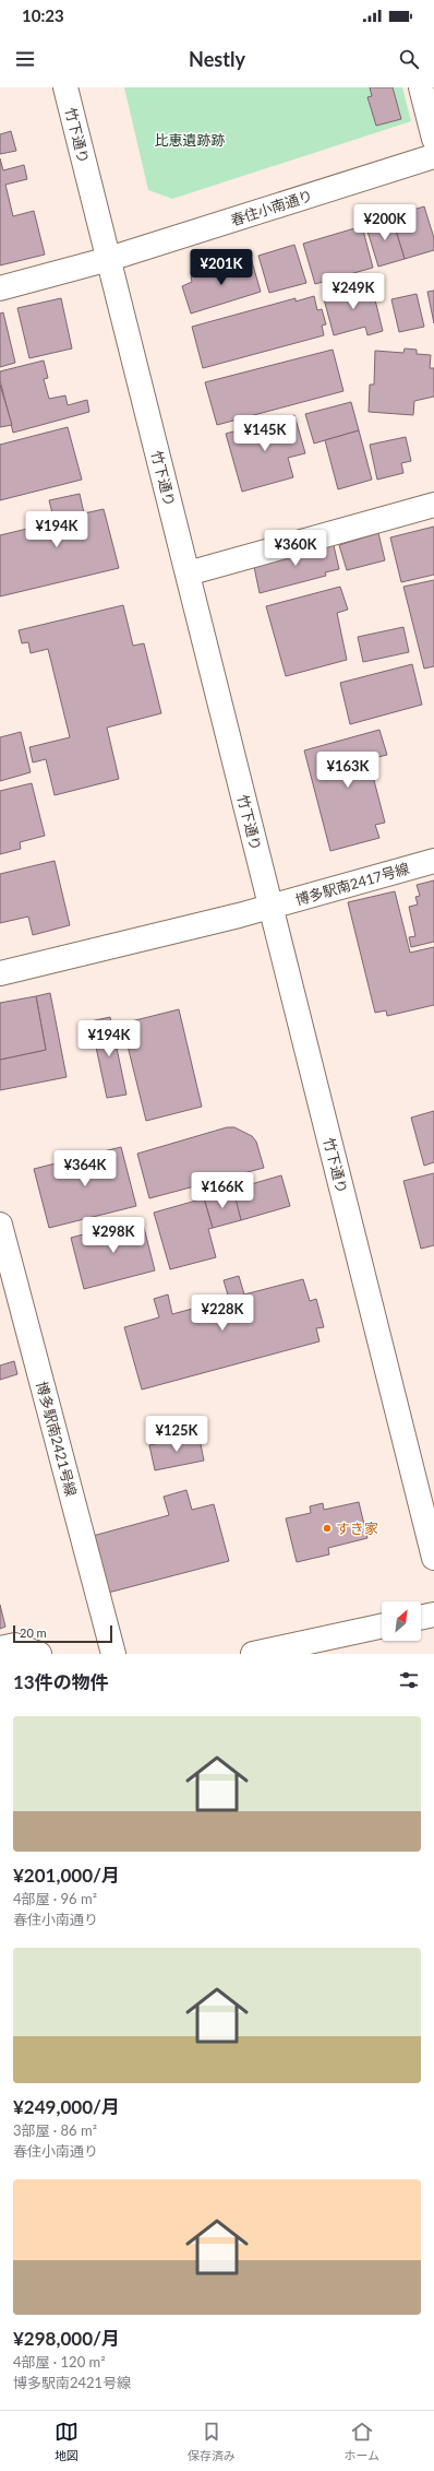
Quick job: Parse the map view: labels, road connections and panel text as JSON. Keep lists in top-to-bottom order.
{
  "streets": {
    "street": [
      "竹下通り",
      "春住小南通り",
      "博多駅南2417号線",
      "博多駅南2421号線"
    ]
  },
  "crossings": [
    ["竹下通り", "春住小南通り"],
    ["竹下通り", "博多駅南2417号線"]
  ],
  "parks": ["比恵遺跡跡"],
  "places": ["すき家"],
  "scale_bar": "20 m",
  "north": "top right",
  "page": {
    "status": "10:23",
    "header": "Nestly",
    "price": [
      "¥200K",
      "¥201K",
      "¥249K",
      "¥145K",
      "¥194K",
      "¥360K",
      "¥163K",
      "¥194K",
      "¥364K",
      "¥166K",
      "¥298K",
      "¥228K",
      "¥125K"
    ],
    "scale": "20 m",
    "heading": "13件の物件",
    "list": [
      {
        "name": "¥201,000/月",
        "note": "4部屋 · 96 m² · 春住小南通り"
      },
      {
        "name": "¥249,000/月",
        "note": "3部屋 · 86 m² · 春住小南通り"
      },
      {
        "name": "¥298,000/月",
        "note": "4部屋 · 120 m² · 博多駅南2421号線"
      }
    ],
    "tabs": ["地図", "保存済み", "ホーム"]
  }
}
